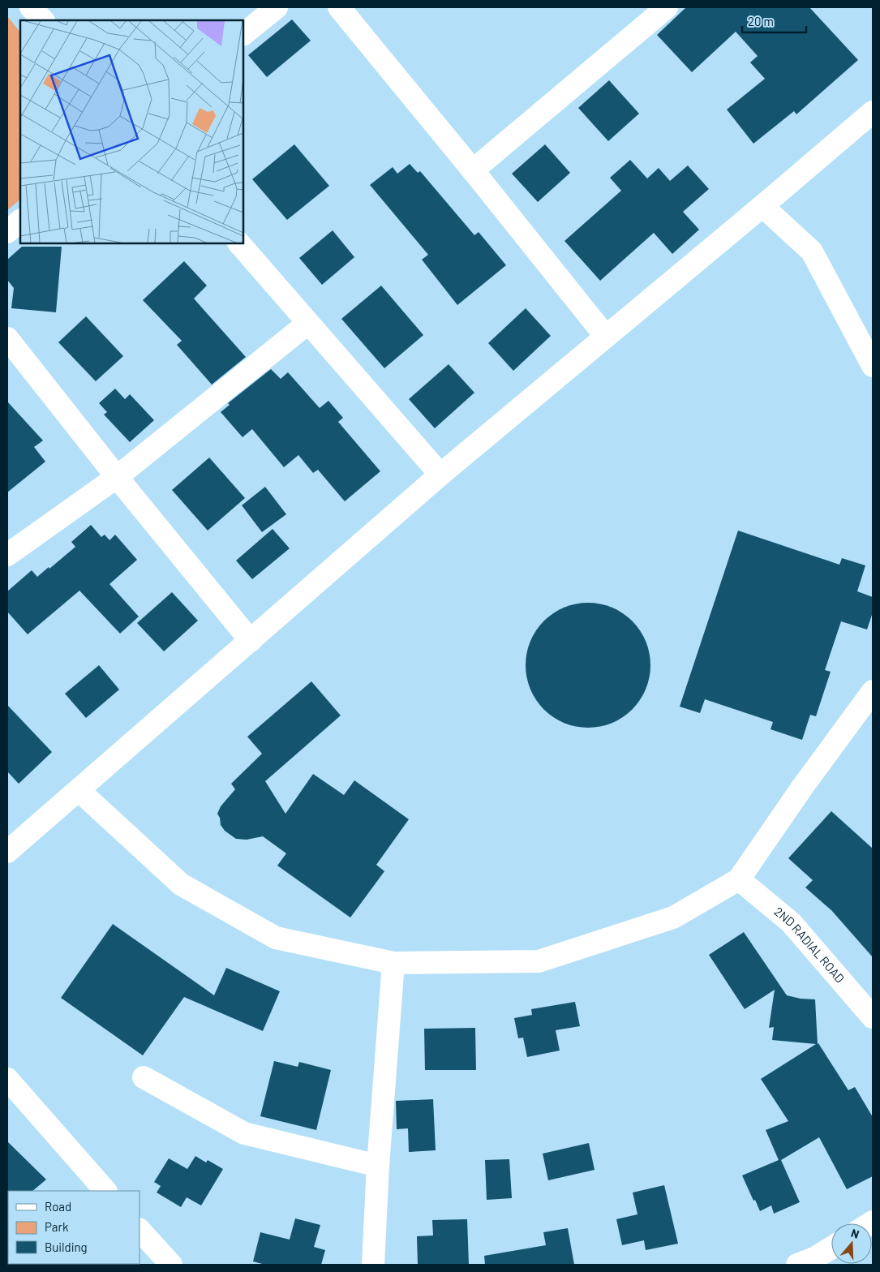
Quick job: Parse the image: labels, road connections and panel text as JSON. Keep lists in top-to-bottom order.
{
  "streets": {
    "street": ["2ND RADIAL ROAD"]
  },
  "legend": ["Road", "Park", "Building"],
  "scale_bar": "20 m",
  "north": "top"
}
